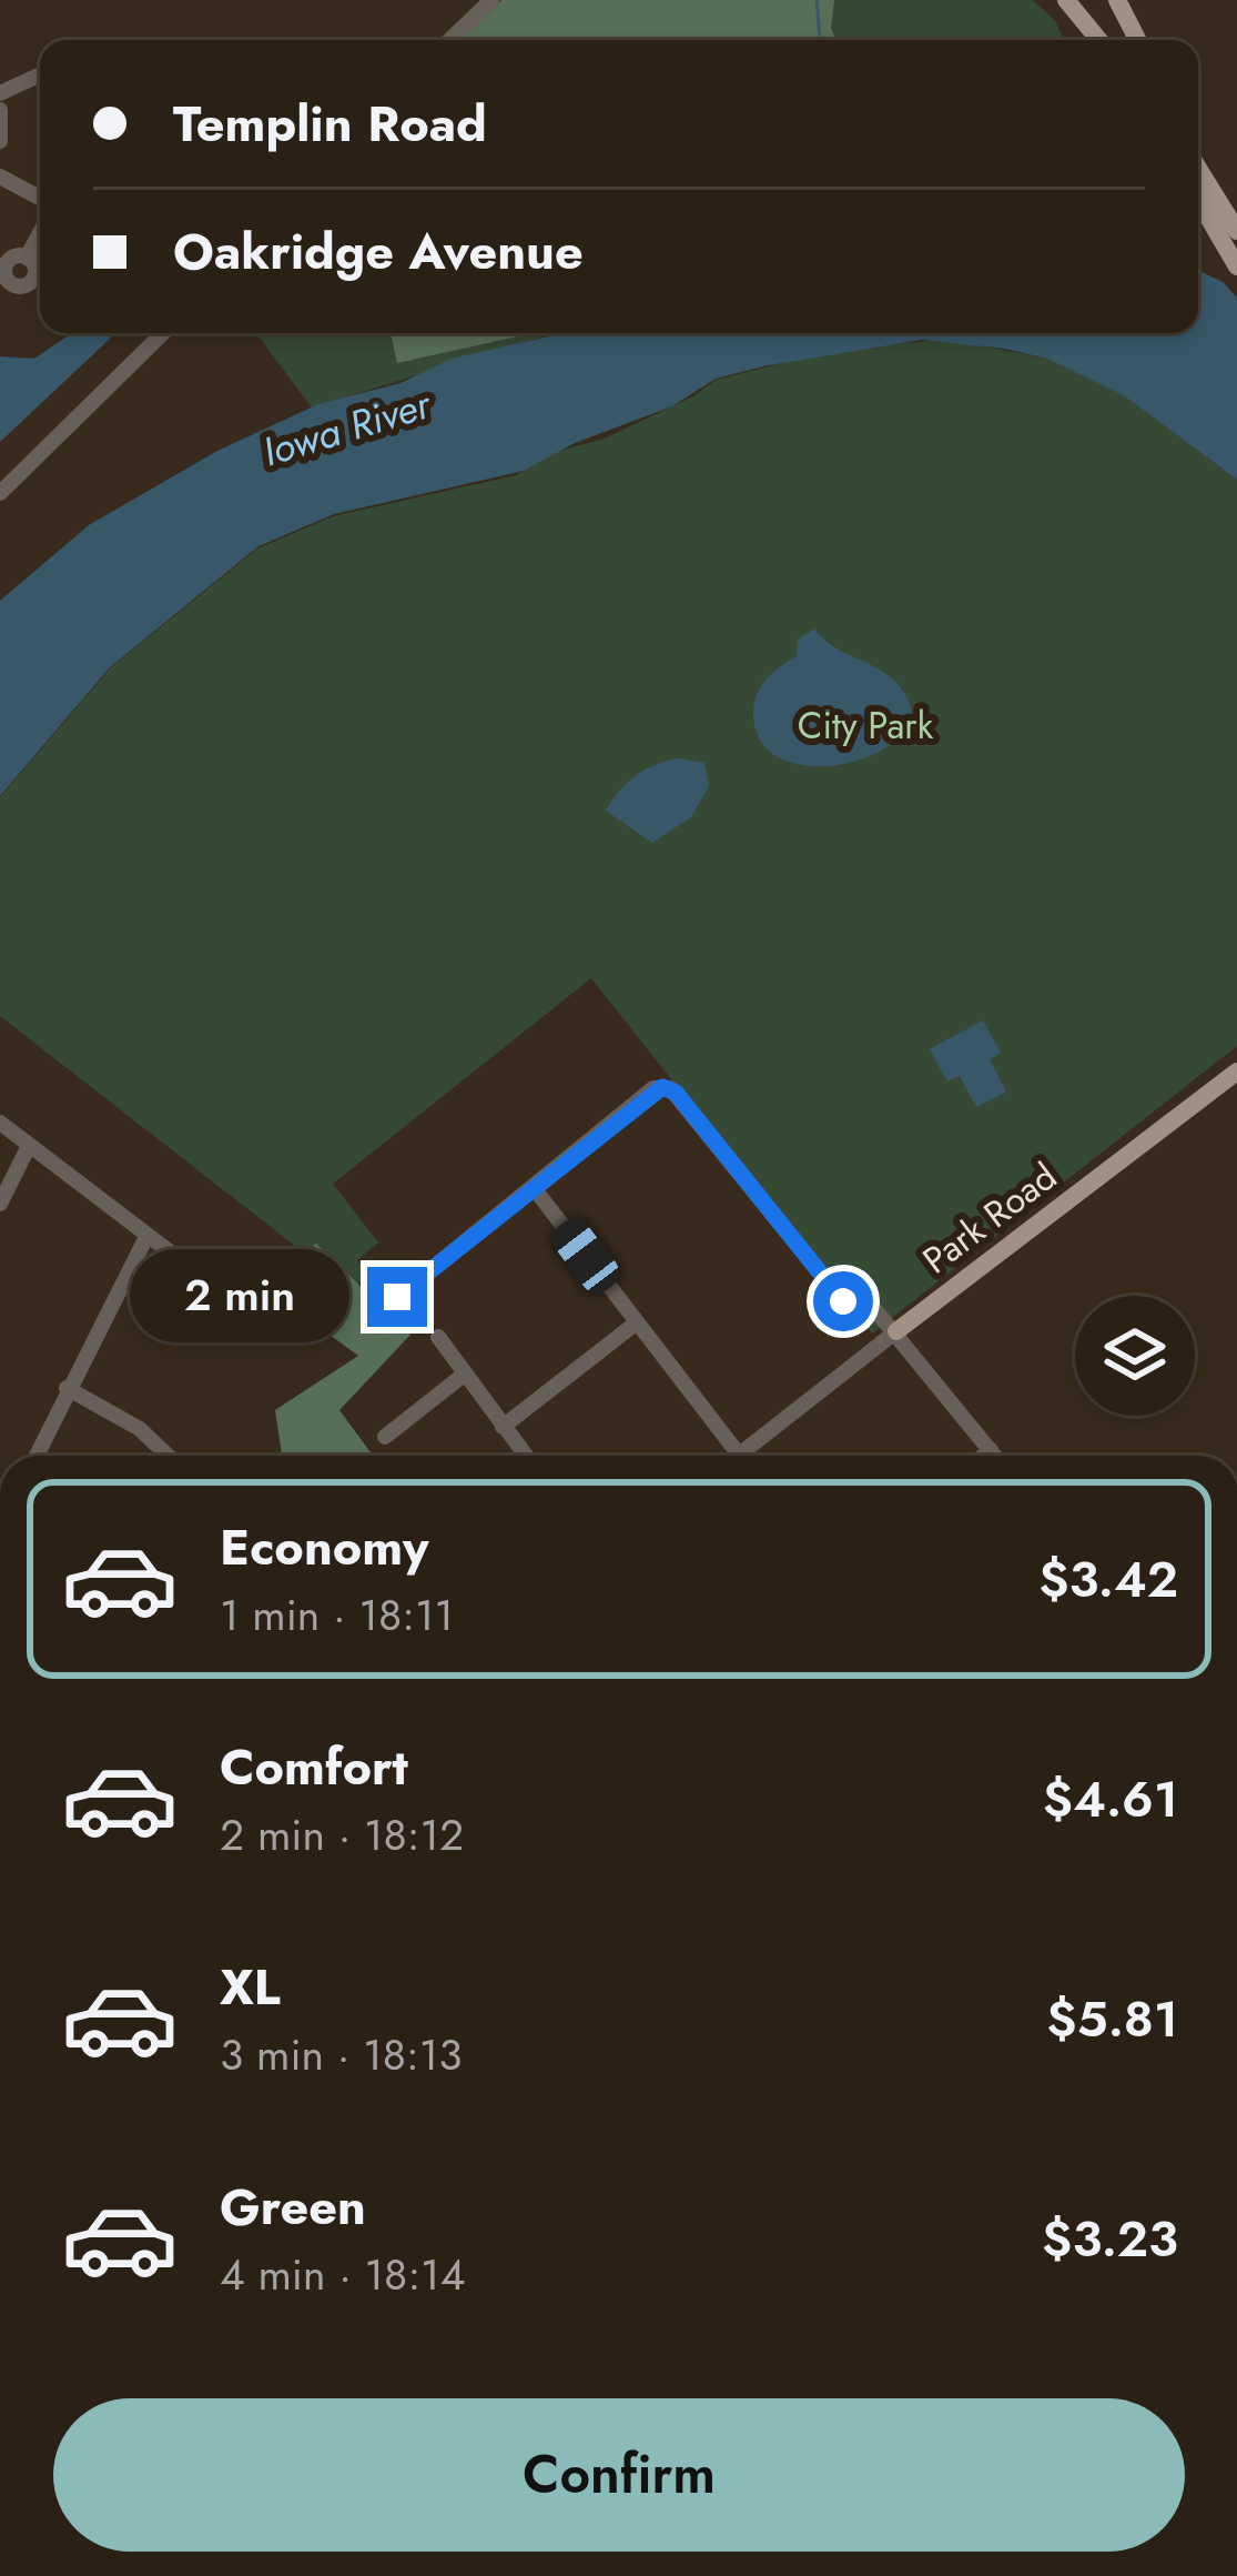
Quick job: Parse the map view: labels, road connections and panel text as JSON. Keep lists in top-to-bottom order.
{
  "streets": {
    "main road": ["Park Road"]
  },
  "water": ["Iowa River"],
  "parks": ["City Park"],
  "page": {
    "banner": ["Templin Road", "Oakridge Avenue"],
    "bubble": "2 min",
    "list": [
      {
        "name": "Economy",
        "note": "1 min · 18:11",
        "value": "$3.42"
      },
      {
        "name": "Comfort",
        "note": "2 min · 18:12",
        "value": "$4.61"
      },
      {
        "name": "XL",
        "note": "3 min · 18:13",
        "value": "$5.81"
      },
      {
        "name": "Green",
        "note": "4 min · 18:14",
        "value": "$3.23"
      }
    ],
    "buttons": "Confirm"
  }
}
